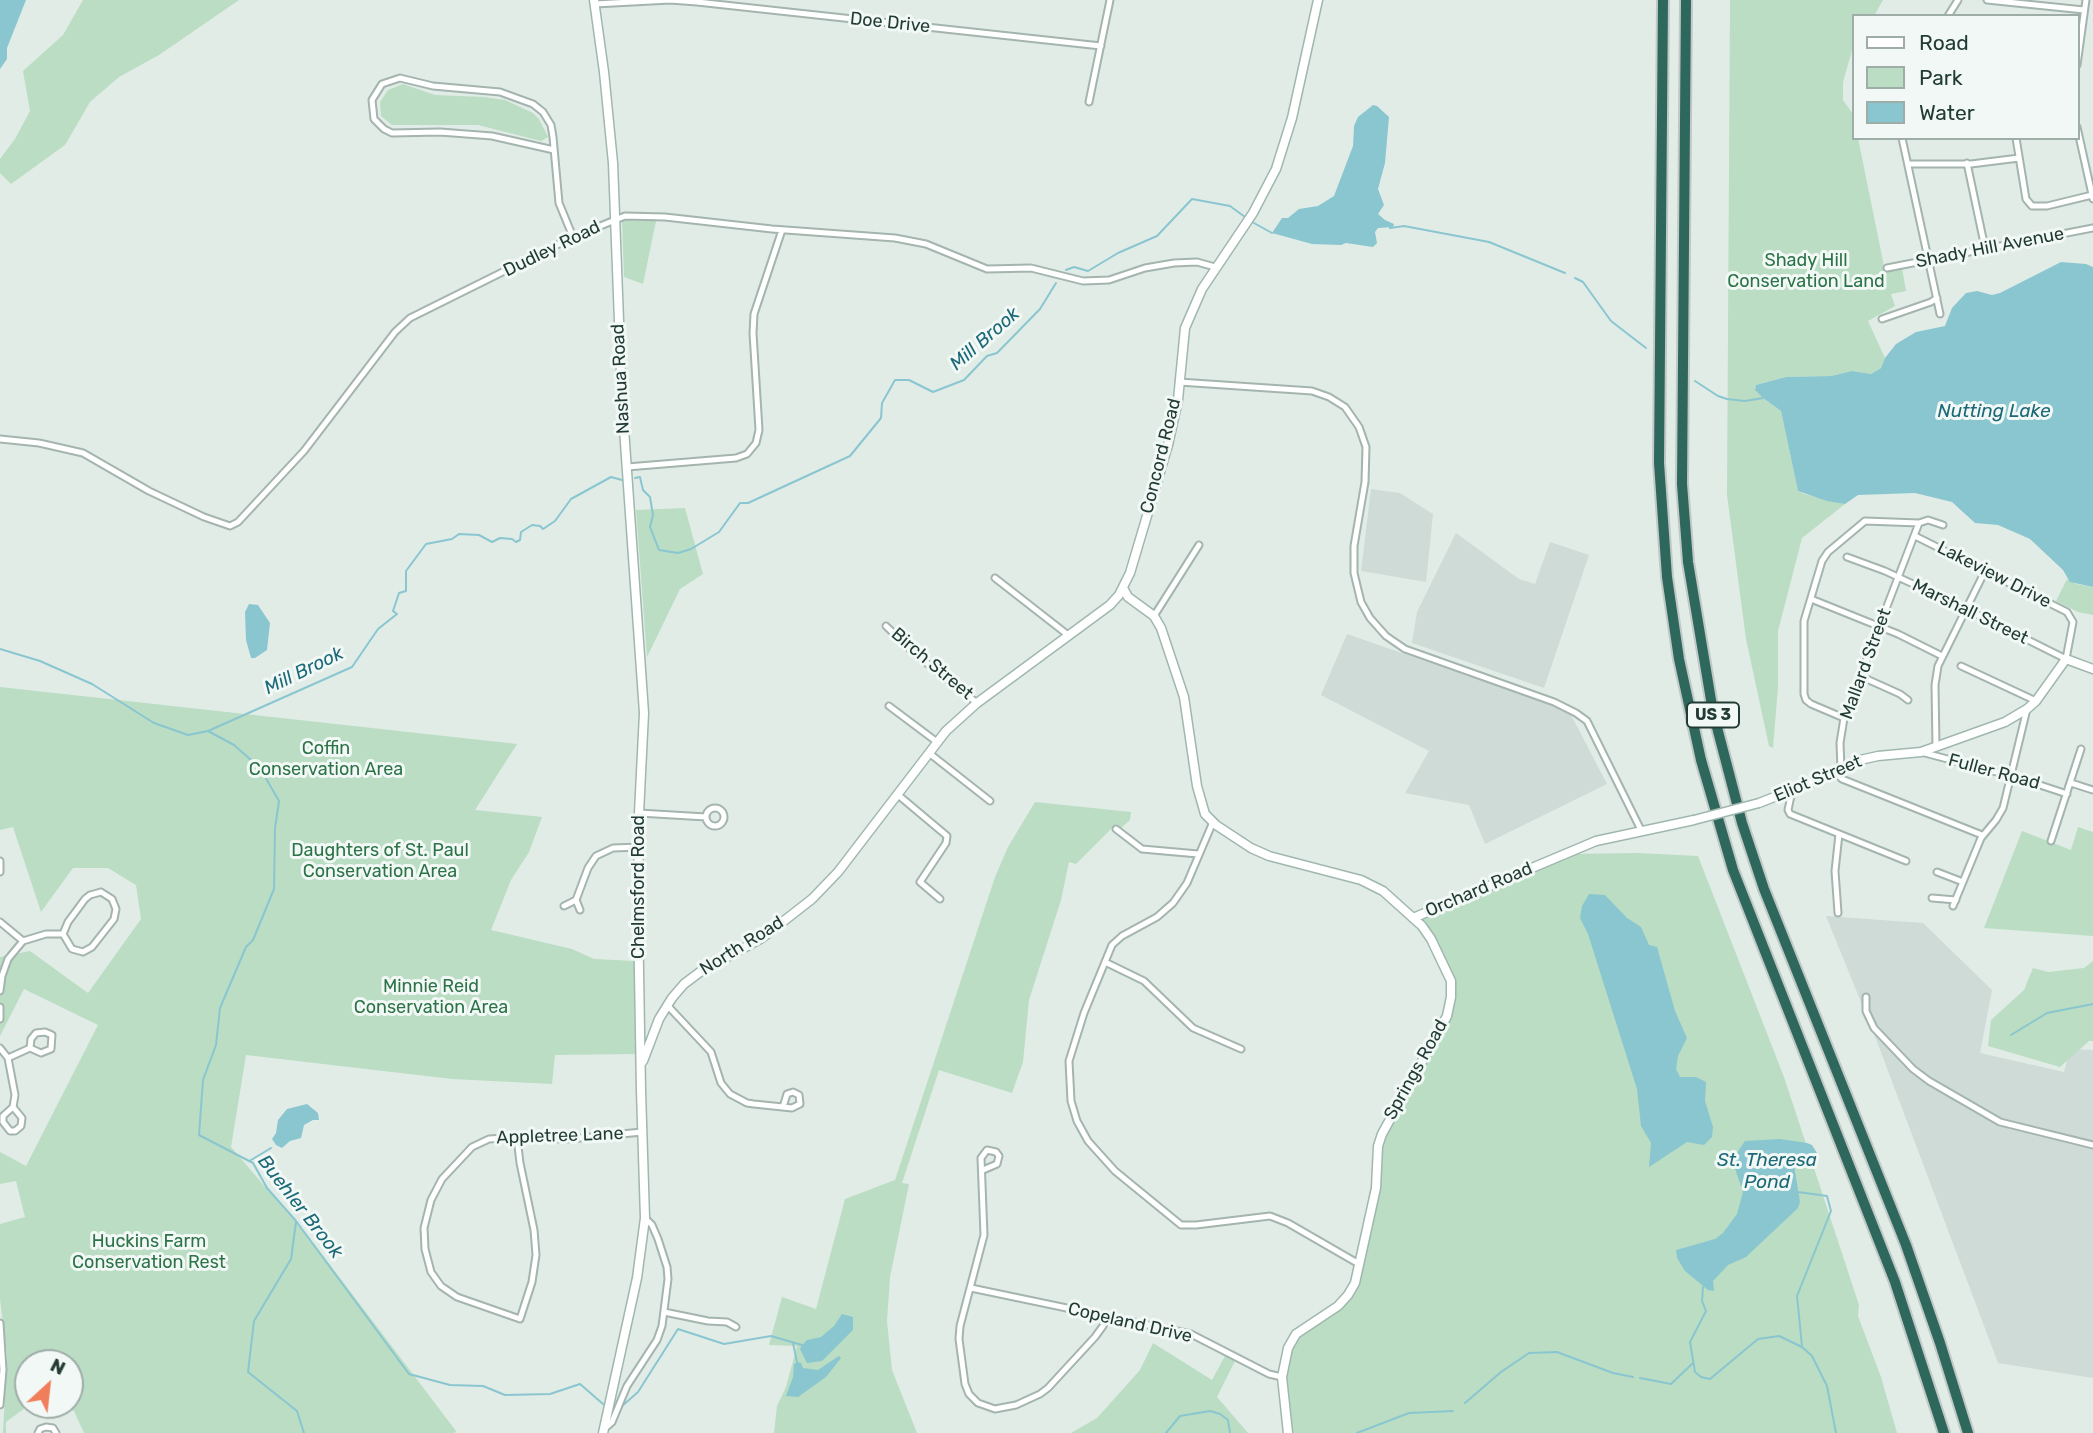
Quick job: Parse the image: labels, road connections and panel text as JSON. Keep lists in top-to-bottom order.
{
  "streets": {
    "highway": ["US 3"],
    "main road": [
      "Nashua Road",
      "Concord Road",
      "Marshall Street",
      "Eliot Street",
      "Chelmsford Road",
      "Orchard Road",
      "North Road",
      "Springs Road"
    ],
    "street": [
      "Doe Drive",
      "Shady Hill Avenue",
      "Dudley Road",
      "Lakeview Drive",
      "Birch Street",
      "Mallard Street",
      "Fuller Road",
      "Appletree Lane",
      "Copeland Drive"
    ]
  },
  "crossings": [
    ["Doe Drive", "Nashua Road"],
    ["Dudley Road", "Nashua Road"],
    ["Dudley Road", "Concord Road"],
    ["Nashua Road", "Chelmsford Road"],
    ["Concord Road", "Birch Street"],
    ["Concord Road", "North Road"],
    ["Concord Road", "Springs Road"],
    ["Lakeview Drive", "Mallard Street"],
    ["Lakeview Drive", "Eliot Street"],
    ["Marshall Street", "Mallard Street"],
    ["Marshall Street", "Eliot Street"],
    ["Mallard Street", "Eliot Street"],
    ["Fuller Road", "Eliot Street"],
    ["Eliot Street", "Orchard Road"],
    ["Orchard Road", "Springs Road"],
    ["Springs Road", "Copeland Drive"]
  ],
  "water": [
    "Mill Brook",
    "Nutting Lake",
    "St. Theresa Pond",
    "Buehler Brook"
  ],
  "parks": [
    "Shady Hill Conservation Land",
    "Coffin Conservation Area",
    "Daughters of St. Paul Conservation Area",
    "Minnie Reid Conservation Area",
    "Huckins Farm Conservation Rest"
  ],
  "legend": ["Road", "Park", "Water"],
  "north": "top right"
}
